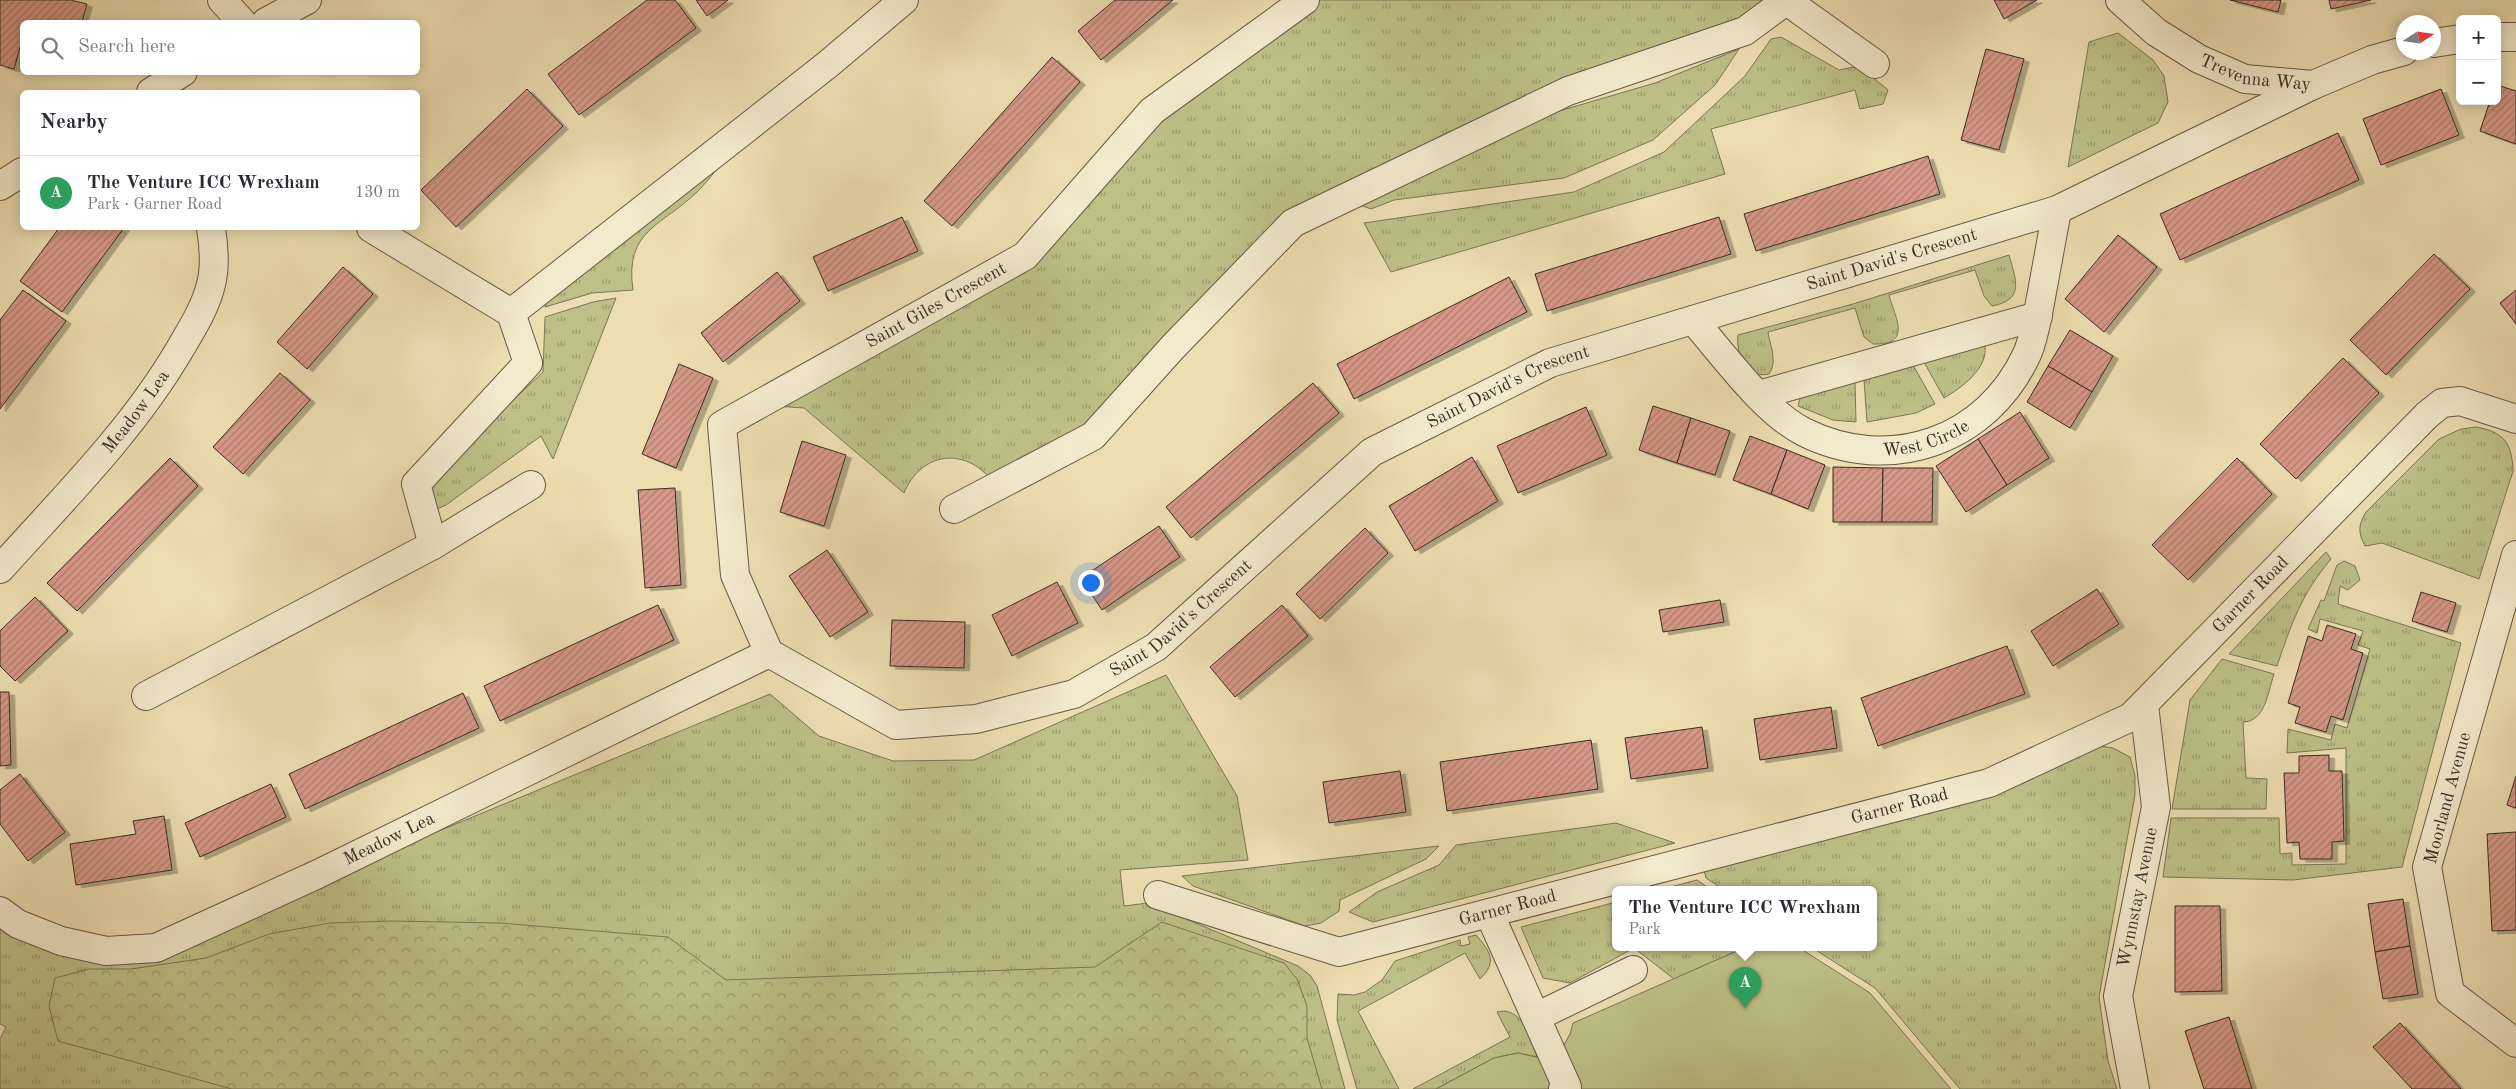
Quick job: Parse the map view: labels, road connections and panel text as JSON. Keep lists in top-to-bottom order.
{
  "streets": {
    "street": [
      "Trevenna Way",
      "Saint David's Crescent",
      "Saint Giles Crescent",
      "Meadow Lea",
      "West Circle",
      "Garner Road",
      "Moorland Avenue",
      "Wynnstay Avenue"
    ]
  },
  "crossings": [
    ["Trevenna Way", "Saint David's Crescent"],
    ["Saint David's Crescent", "Saint Giles Crescent"],
    ["Saint David's Crescent", "Meadow Lea"],
    ["Saint David's Crescent", "West Circle"],
    ["Saint Giles Crescent", "Meadow Lea"],
    ["Garner Road", "Wynnstay Avenue"]
  ],
  "north": "right",
  "page": {
    "map_buttons": ["+", "−"],
    "search": "Search here",
    "heading": "Nearby",
    "list": [
      {
        "mark": "A",
        "name": "The Venture ICC Wrexham",
        "note": "Park · Garner Road",
        "value": "130 m"
      }
    ],
    "popup": ["The Venture ICC Wrexham", "Park"],
    "pins": "A"
  }
}
